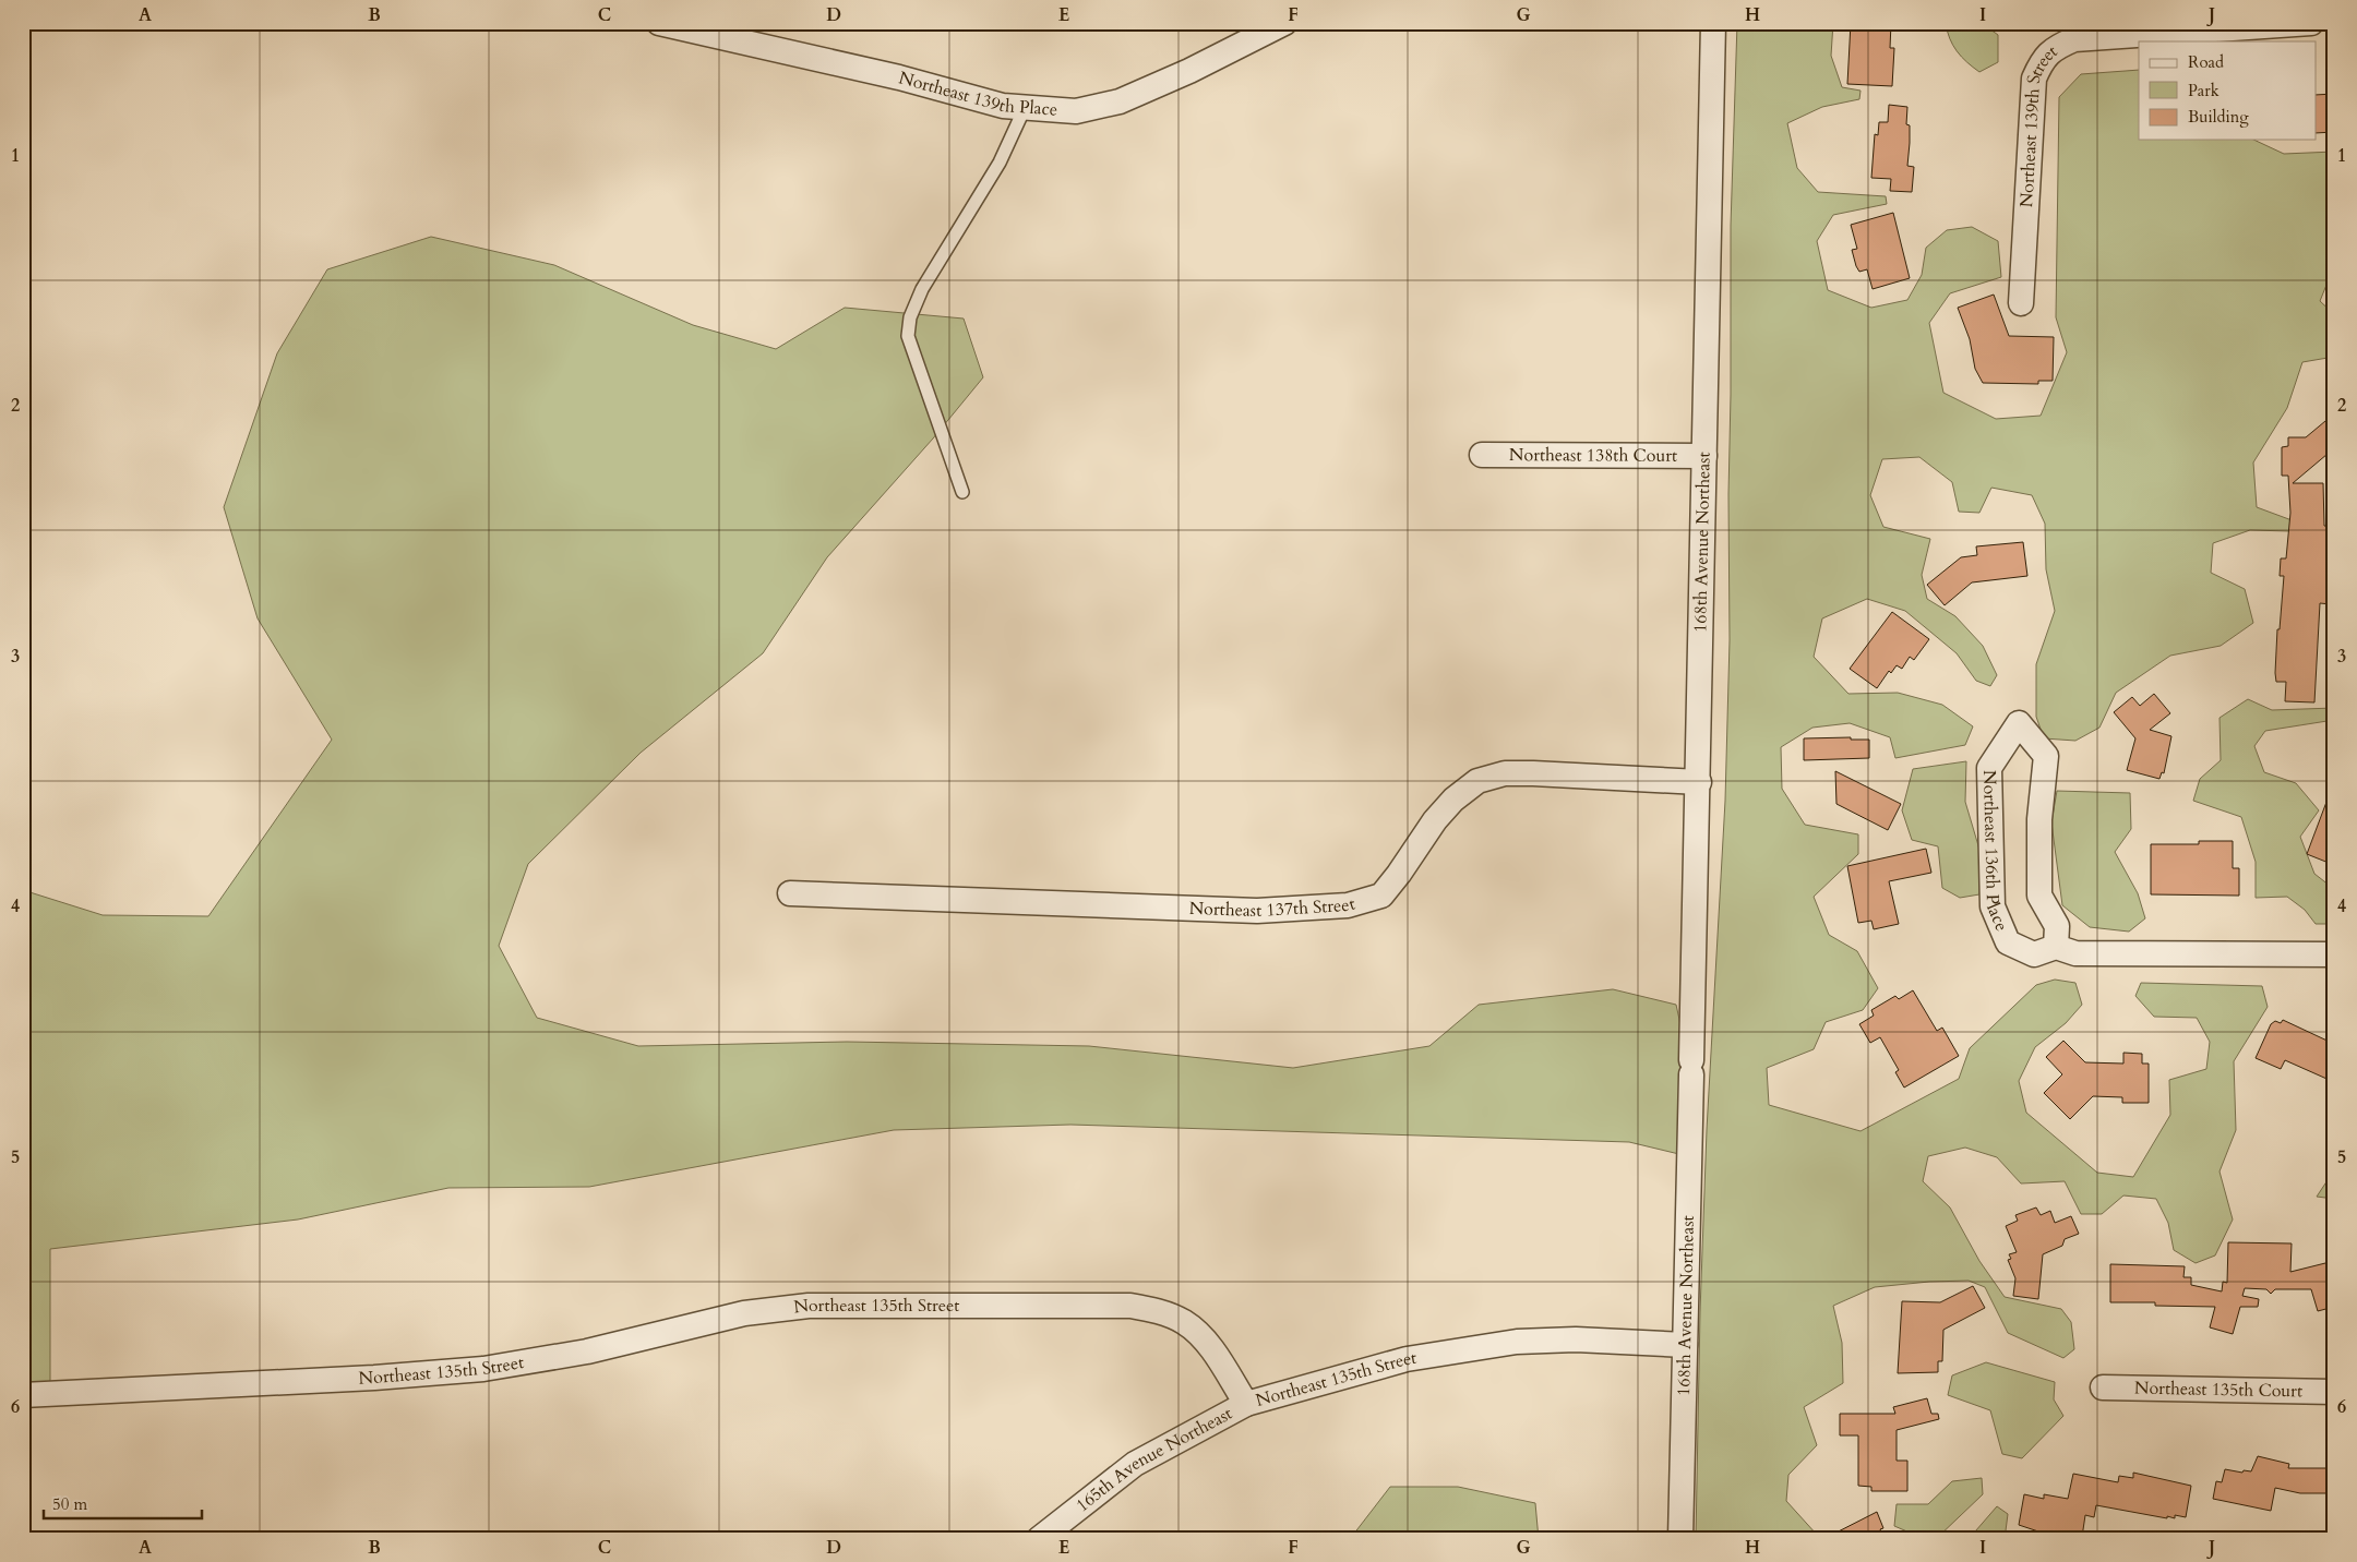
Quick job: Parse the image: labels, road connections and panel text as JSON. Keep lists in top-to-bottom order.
{
  "streets": {
    "street": [
      "Northeast 139th Place",
      "Northeast 139th Street",
      "Northeast 138th Court",
      "168th Avenue Northeast",
      "Northeast 136th Place",
      "Northeast 137th Street",
      "Northeast 135th Street",
      "Northeast 135th Court",
      "165th Avenue Northeast"
    ]
  },
  "crossings": [
    ["Northeast 138th Court", "168th Avenue Northeast"],
    ["168th Avenue Northeast", "Northeast 137th Street"],
    ["168th Avenue Northeast", "Northeast 135th Street"],
    ["Northeast 135th Street", "165th Avenue Northeast"]
  ],
  "legend": ["Road", "Park", "Building"],
  "scale_bar": "50 m",
  "grid": {
    "columns": [
      "A",
      "B",
      "C",
      "D",
      "E",
      "F",
      "G",
      "H",
      "I",
      "J"
    ],
    "rows": [
      "1",
      "2",
      "3",
      "4",
      "5",
      "6"
    ]
  }
}
